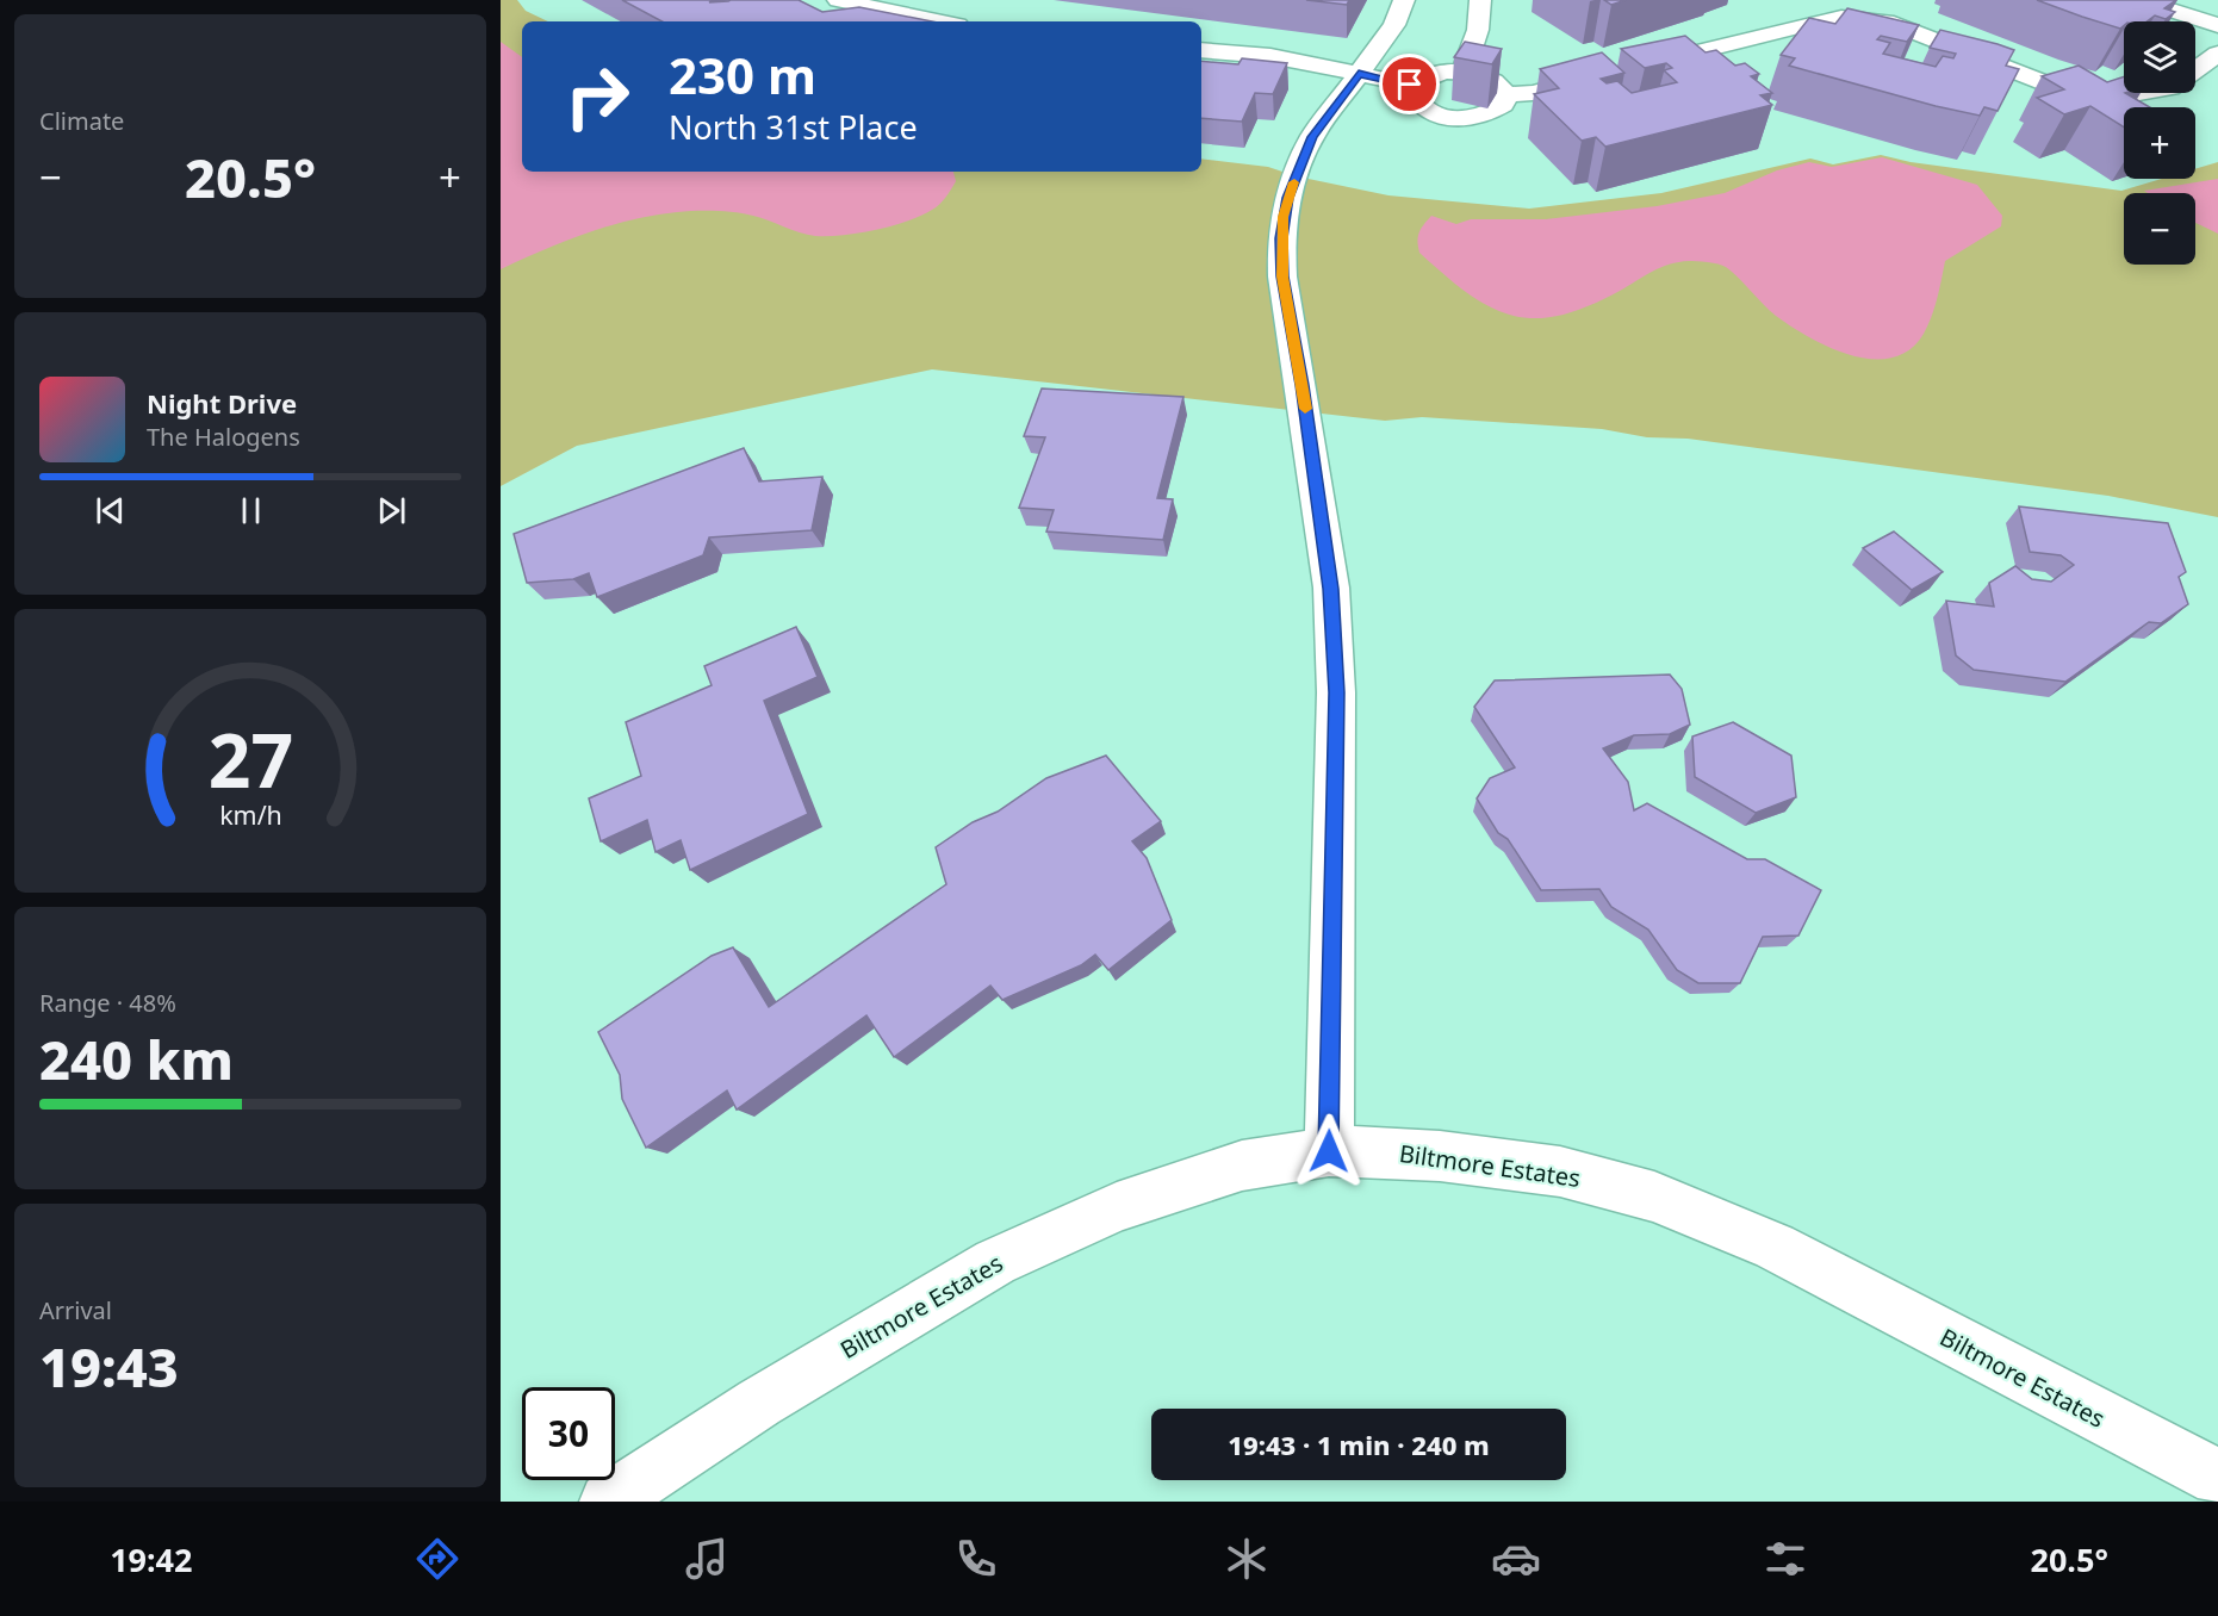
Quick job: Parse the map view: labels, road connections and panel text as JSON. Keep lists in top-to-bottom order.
{
  "streets": {
    "street": ["Biltmore Estates"]
  },
  "page": {
    "tile": [
      "Climate",
      ["Range · 48%", "240 km"],
      ["Arrival", "19:43"]
    ],
    "map_buttons": ["+", "−"],
    "turn": ["230 m", "North 31st Place"],
    "heat": ["−", "20.5°", "+"],
    "song": ["Night Drive", "The Halogens"],
    "limit": "30",
    "trip": "19:43 · 1 min · 240 m",
    "tabs": ["19:42", "20.5°"],
    "gauge": ["27", "km/h"]
  }
}
